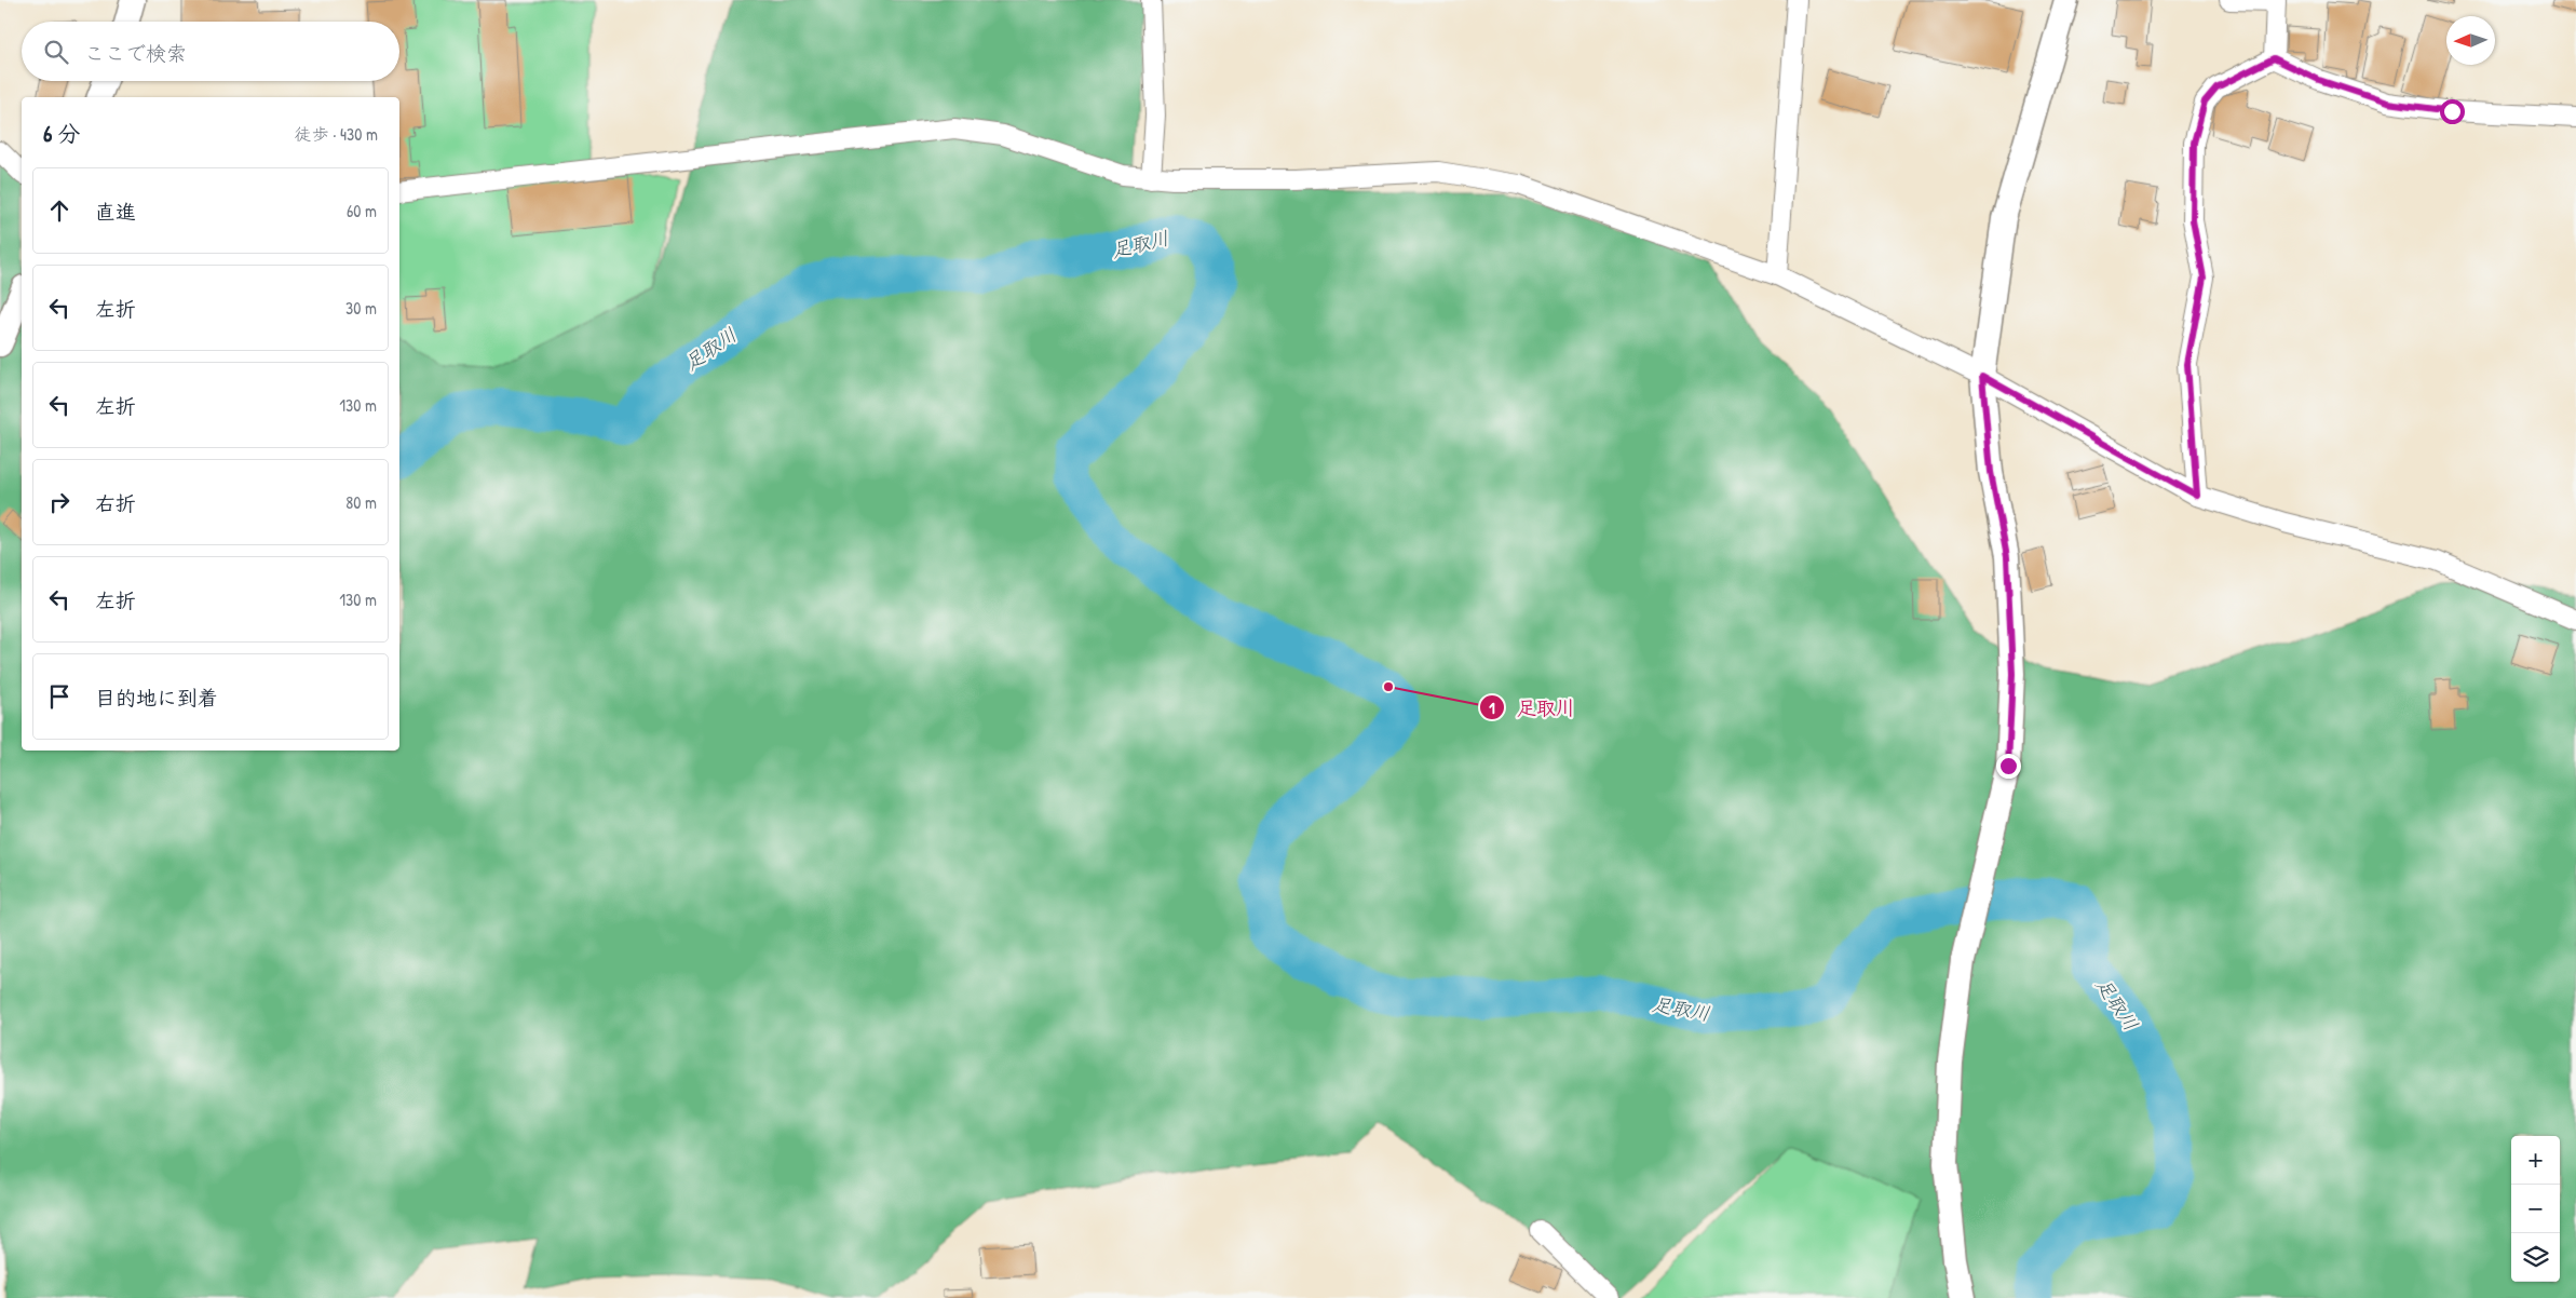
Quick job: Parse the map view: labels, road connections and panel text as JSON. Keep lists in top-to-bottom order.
{
  "water": ["足取川"],
  "places": ["足取川"],
  "north": "left",
  "page": {
    "search": "ここで検索",
    "heading": ["6 分", "徒歩 · 430 m"],
    "list": [
      ["直進", "60 m"],
      ["左折", "30 m"],
      ["左折", "130 m"],
      ["右折", "80 m"],
      ["左折", "130 m"],
      "目的地に到着"
    ],
    "map_buttons": ["+", "−"]
  }
}
